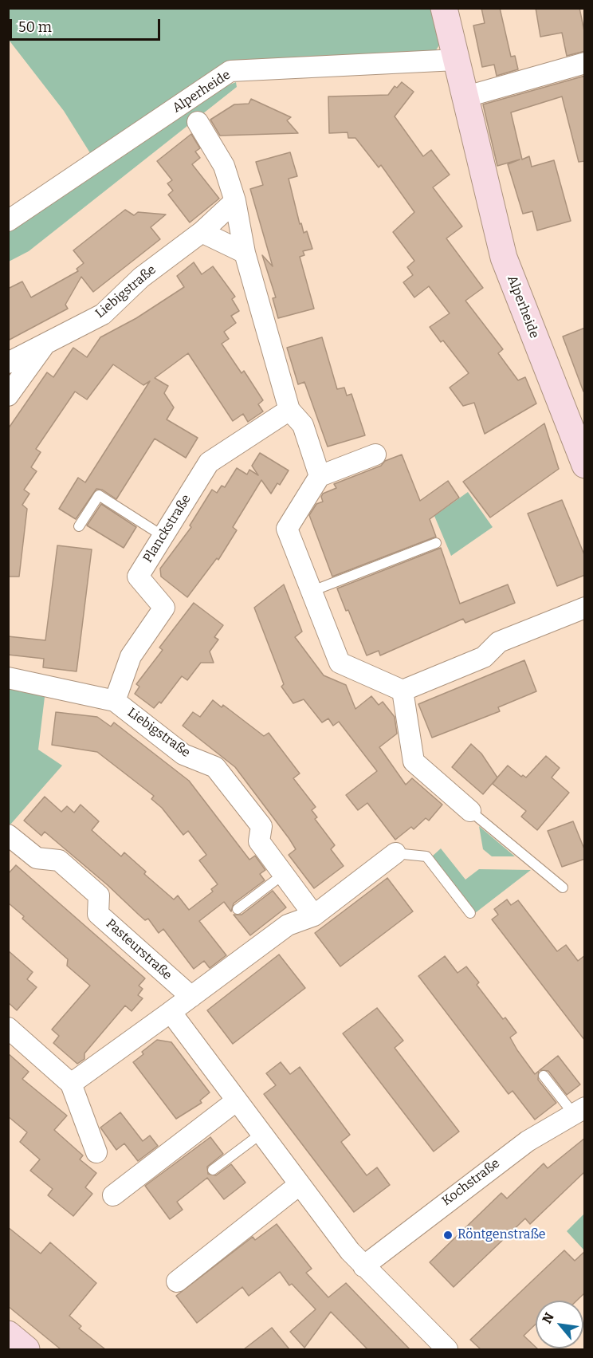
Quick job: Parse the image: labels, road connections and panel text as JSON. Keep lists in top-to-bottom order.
{
  "streets": {
    "street": [
      "Alperheide",
      "Liebigstraße",
      "Planckstraße",
      "Pasteurstraße",
      "Kochstraße"
    ]
  },
  "crossings": [
    ["Liebigstraße", "Planckstraße"]
  ],
  "places": ["Röntgenstraße"],
  "scale_bar": "50 m",
  "north": "top left"
}
